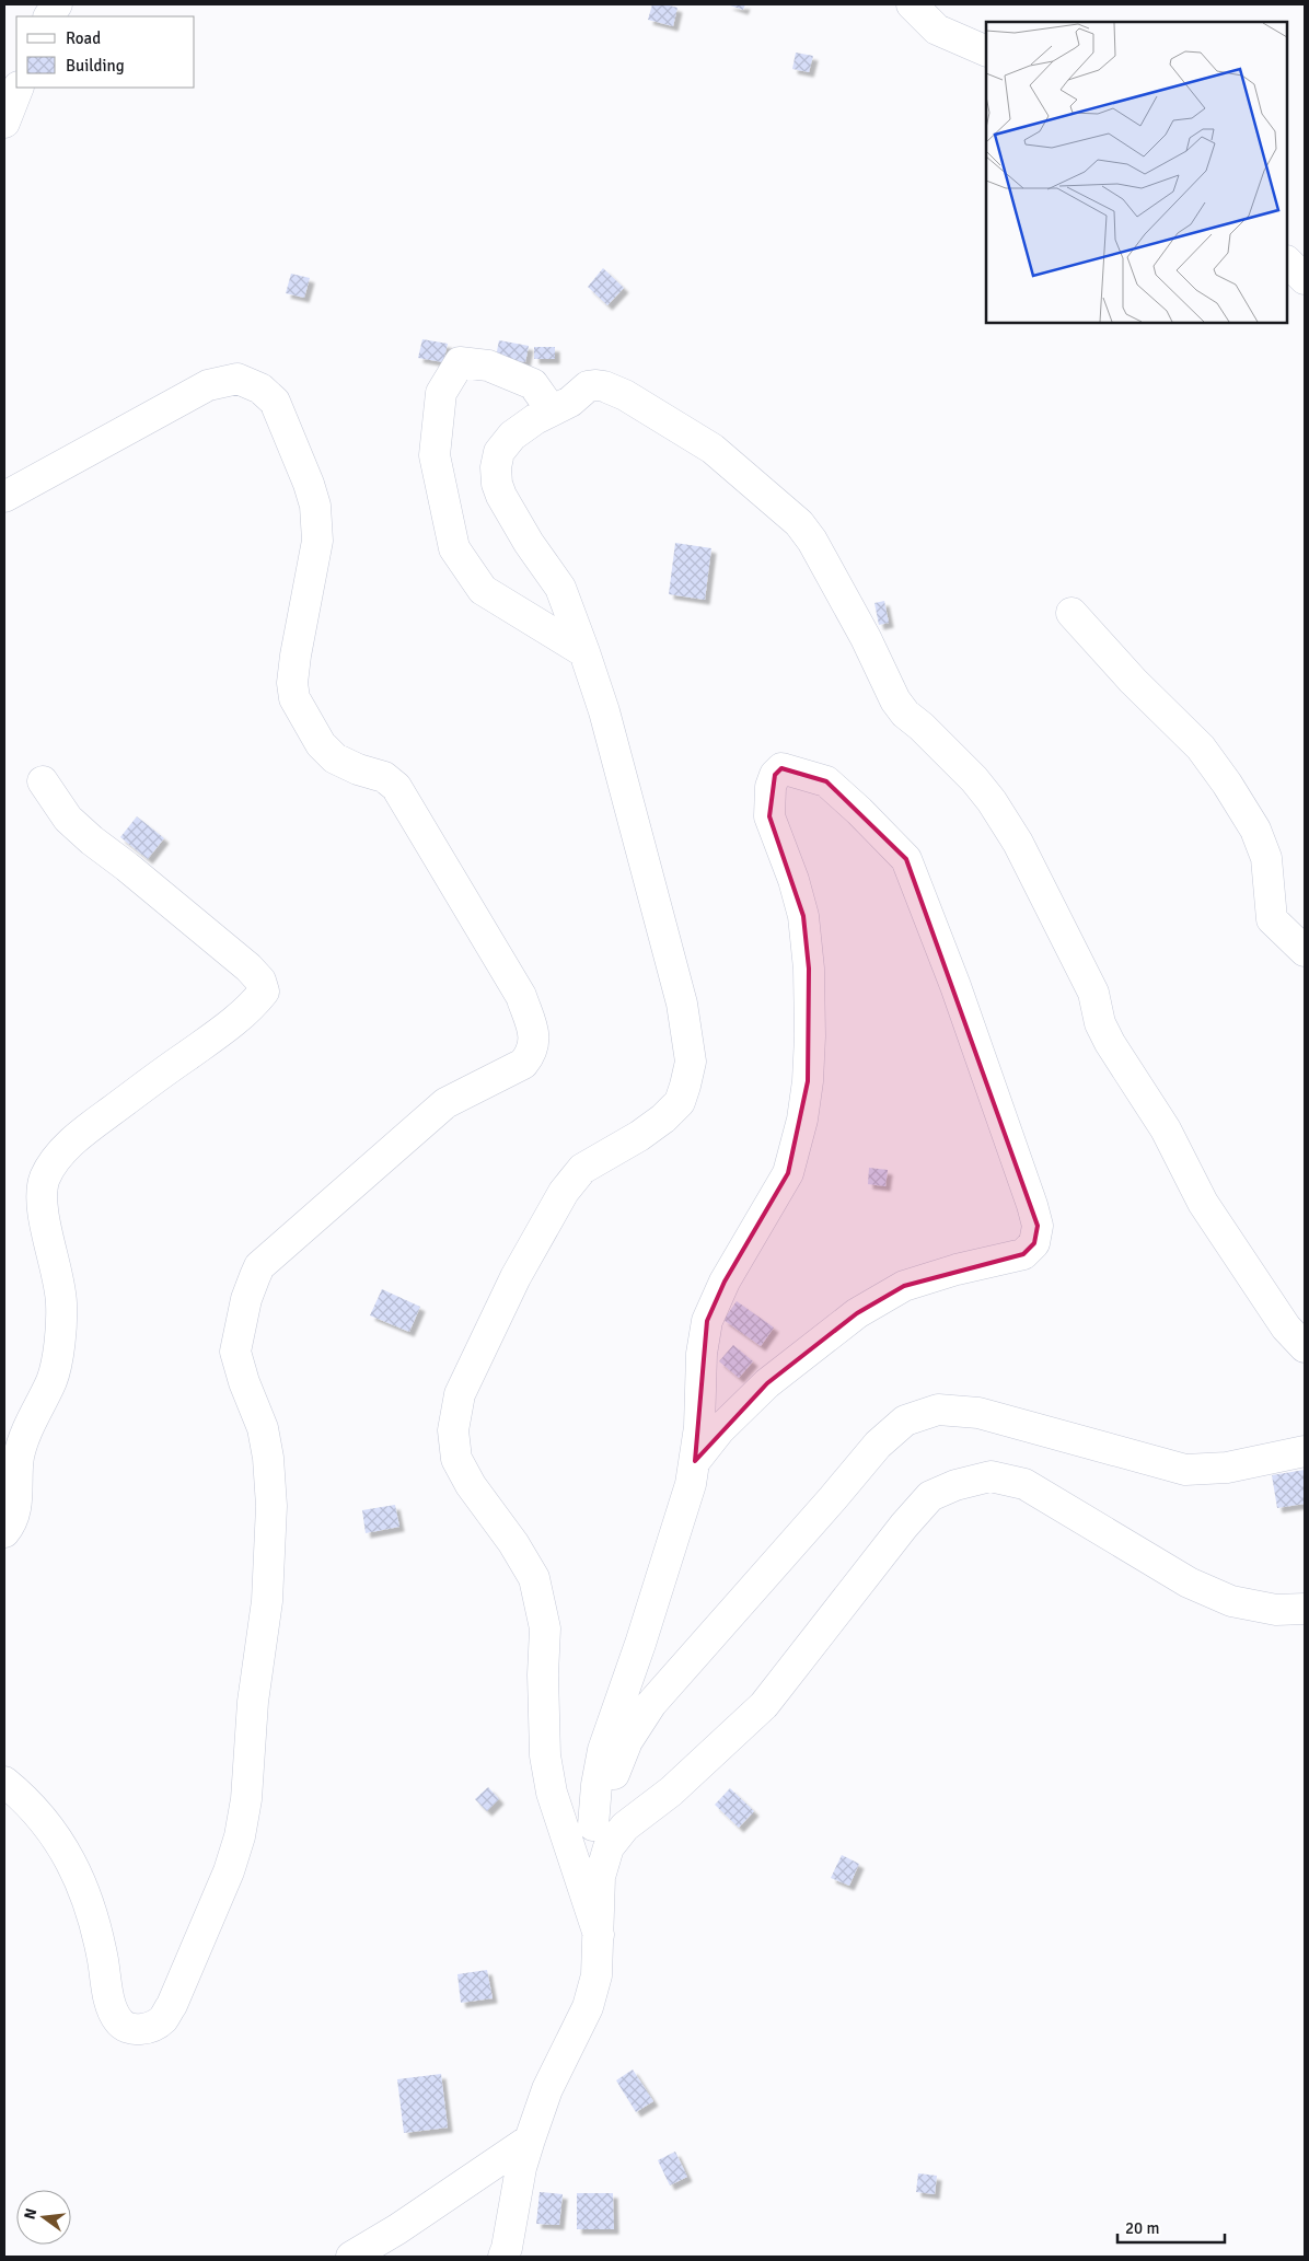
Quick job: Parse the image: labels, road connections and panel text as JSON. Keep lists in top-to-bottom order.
{
  "legend": ["Road", "Building"],
  "scale_bar": "20 m",
  "north": "left"
}
